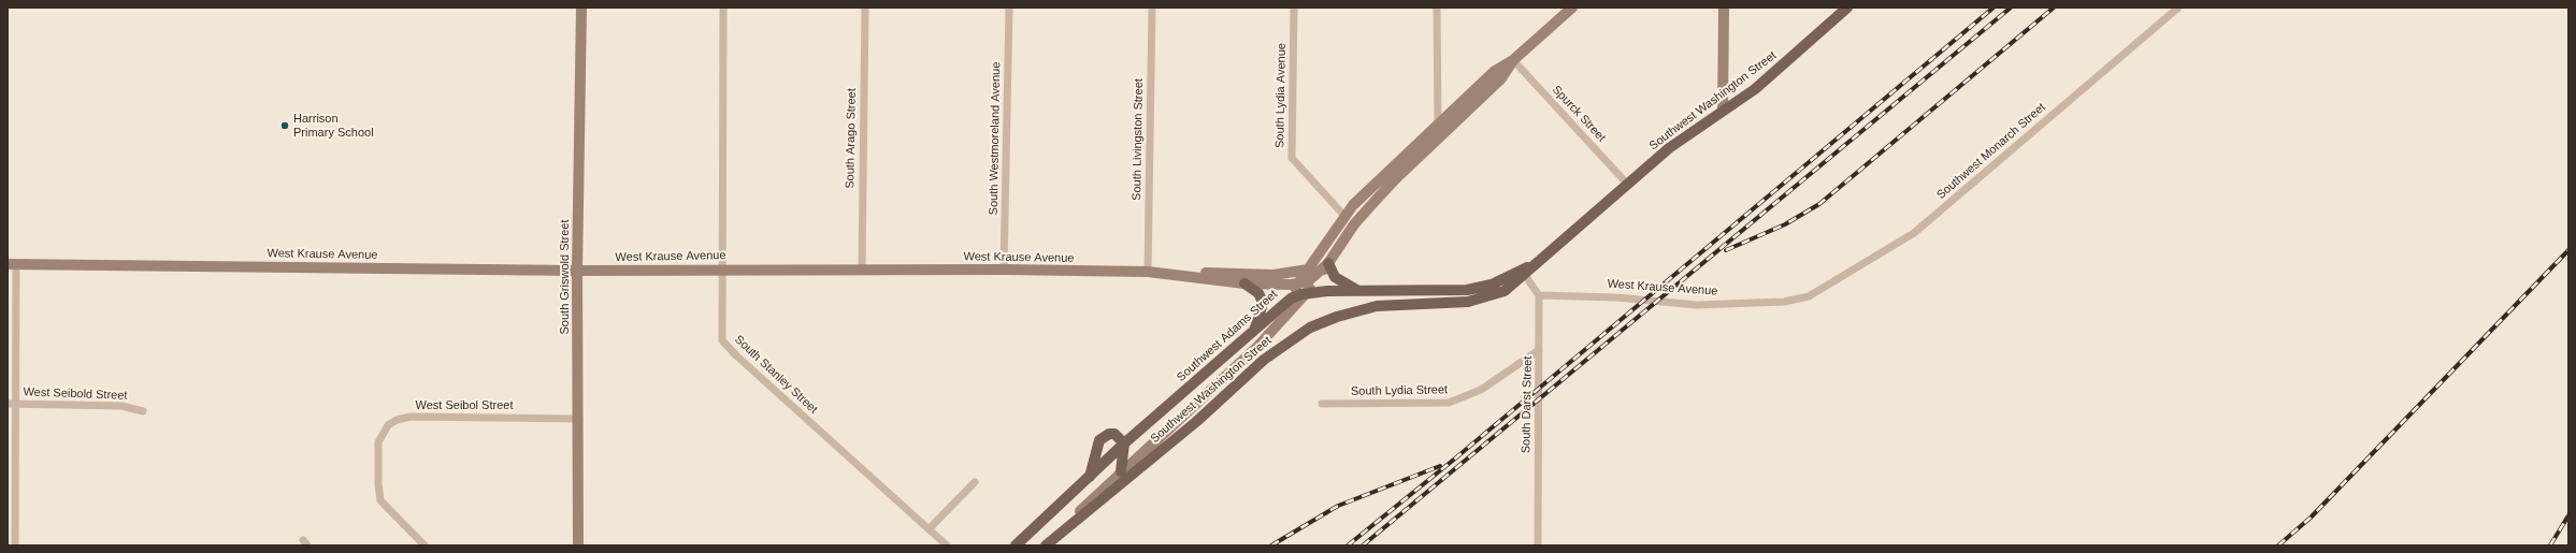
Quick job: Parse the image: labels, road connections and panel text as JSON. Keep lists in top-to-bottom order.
{
  "streets": {
    "main road": ["Southwest Washington Street", "Southwest Adams Street"],
    "street": [
      "South Lydia Avenue",
      "Spurck Street",
      "South Arago Street",
      "South Westmoreland Avenue",
      "South Livingston Street",
      "Southwest Monarch Street",
      "West Krause Avenue",
      "South Griswold Street",
      "South Stanley Street",
      "South Lydia Street",
      "West Seibold Street",
      "South Darst Street",
      "West Seibol Street"
    ]
  },
  "crossings": [
    ["South Lydia Avenue", "Southwest Adams Street"],
    ["Southwest Washington Street", "Spurck Street"],
    ["Southwest Washington Street", "Southwest Adams Street"],
    ["Spurck Street", "Southwest Adams Street"],
    ["South Arago Street", "West Krause Avenue"],
    ["South Westmoreland Avenue", "West Krause Avenue"],
    ["South Livingston Street", "West Krause Avenue"],
    ["Southwest Monarch Street", "West Krause Avenue"],
    ["West Krause Avenue", "South Griswold Street"],
    ["West Krause Avenue", "Southwest Adams Street"],
    ["West Krause Avenue", "South Stanley Street"],
    ["West Krause Avenue", "South Darst Street"],
    ["South Griswold Street", "West Seibol Street"],
    ["South Lydia Street", "South Darst Street"]
  ],
  "places": ["Harrison Primary School"]
}
